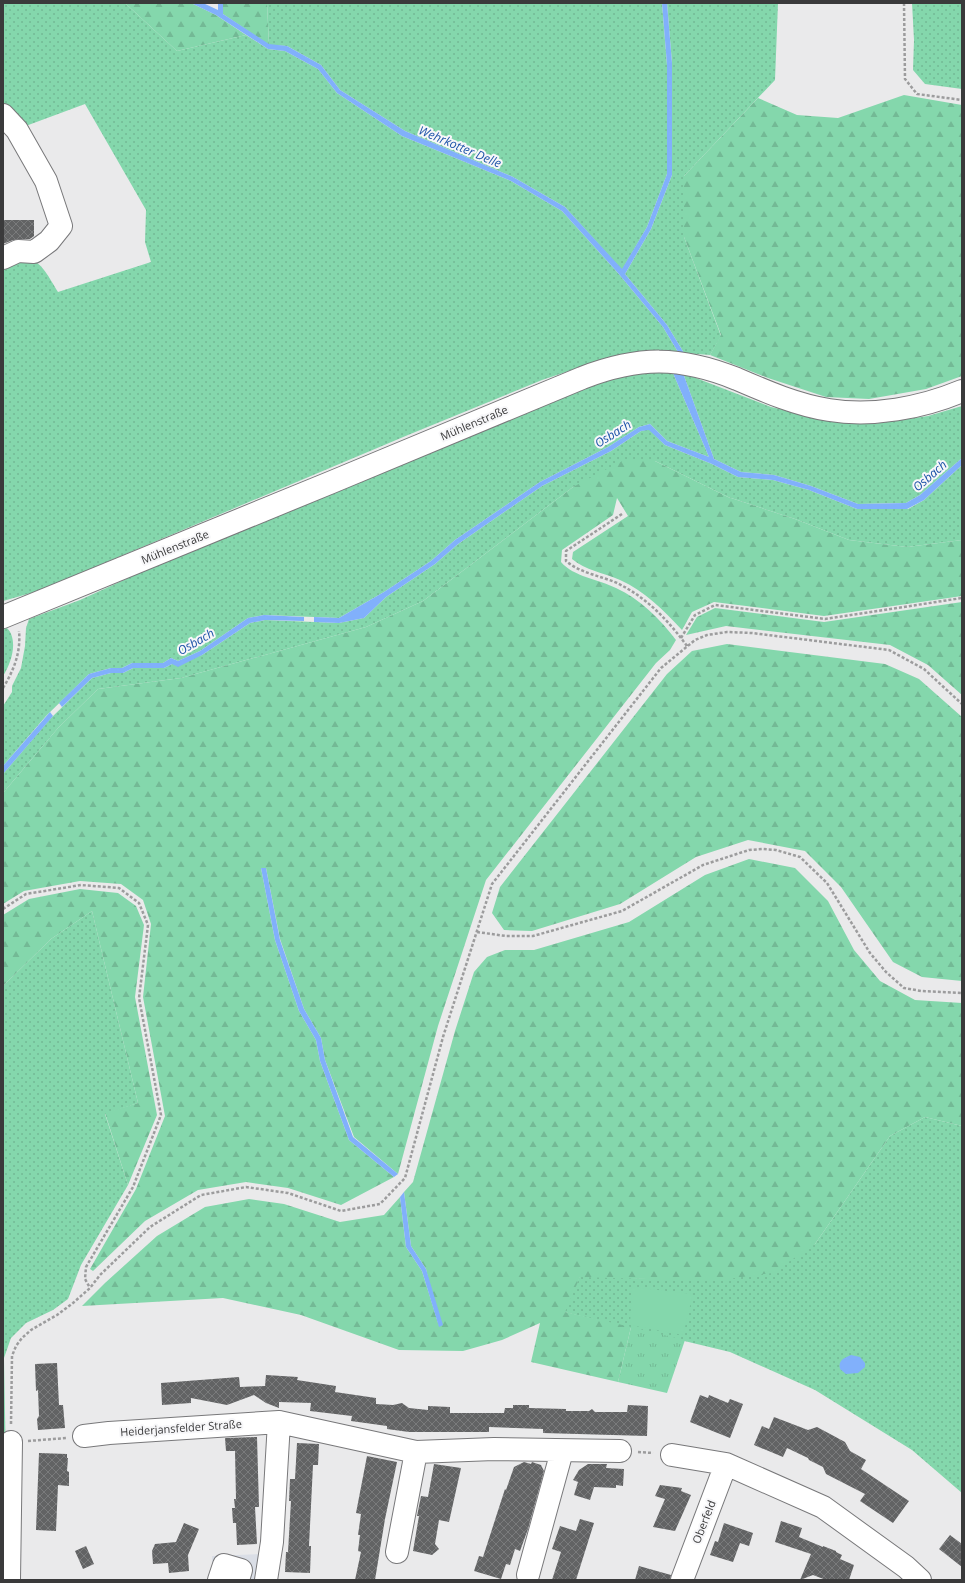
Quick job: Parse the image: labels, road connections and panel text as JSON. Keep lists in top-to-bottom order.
{
  "streets": {
    "street": ["Mühlenstraße", "Heiderjansfelder Straße", "Oberfeld"]
  },
  "water": ["Wehrkotter Delle", "Osbach"]
}
